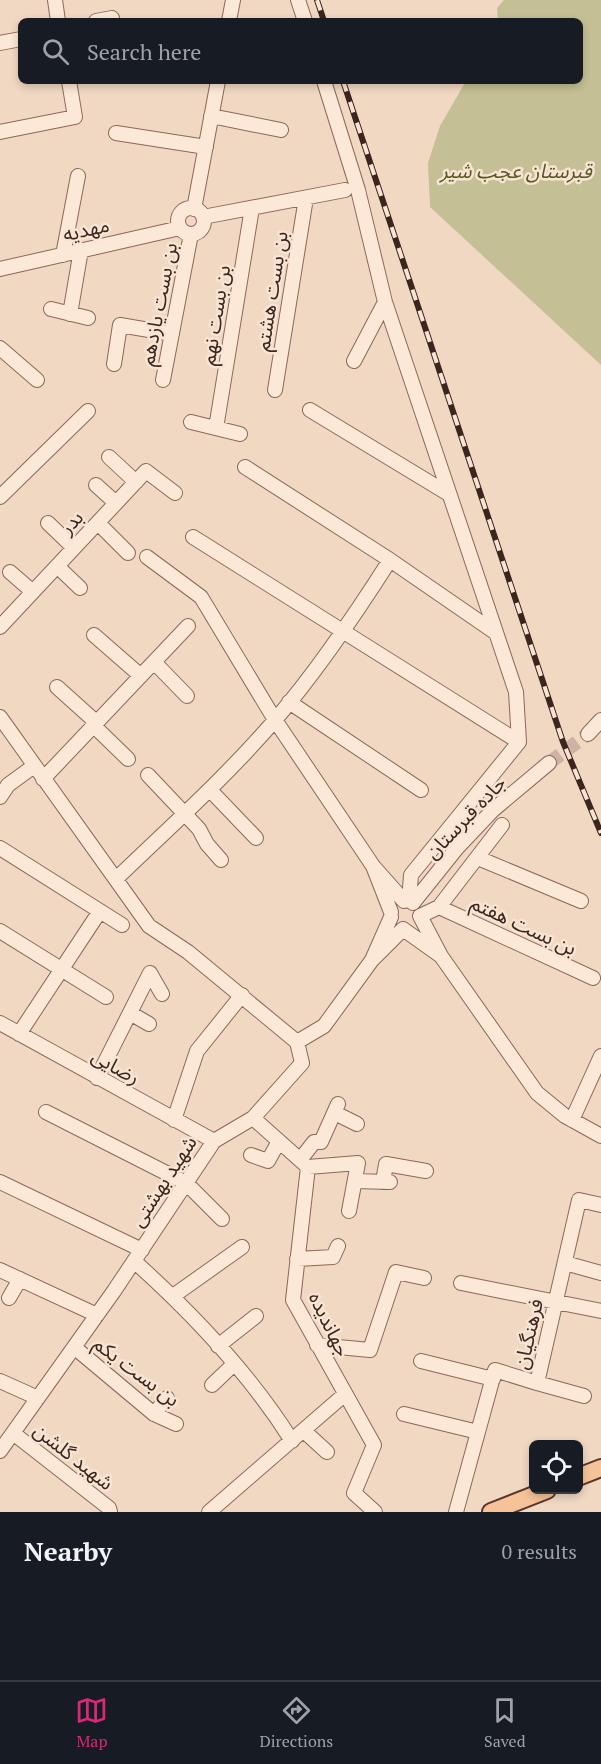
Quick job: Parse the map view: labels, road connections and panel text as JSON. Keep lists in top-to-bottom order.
{
  "streets": {
    "street": [
      "مهدیه",
      "بن بست هشتم",
      "بن بست یازدهم",
      "بن بست نهم",
      "بدر",
      "جاده قبرستان",
      "بن بست هفتم",
      "رضایی",
      "شهید بهشتی",
      "جهاندیده",
      "فرهنگیان",
      "بن بست یکم",
      "شهید گلشن"
    ]
  },
  "crossings": [
    ["مهدیه", "بن بست یازدهم"],
    ["رضایی", "شهید بهشتی"],
    ["شهید بهشتی", "بن بست یکم"],
    ["شهید بهشتی", "شهید گلشن"]
  ],
  "parks": ["قبرستان عجب شیر"],
  "page": {
    "search": "Search here",
    "heading": ["Nearby", "0 results"],
    "nav": ["Map", "Directions", "Saved"]
  }
}
